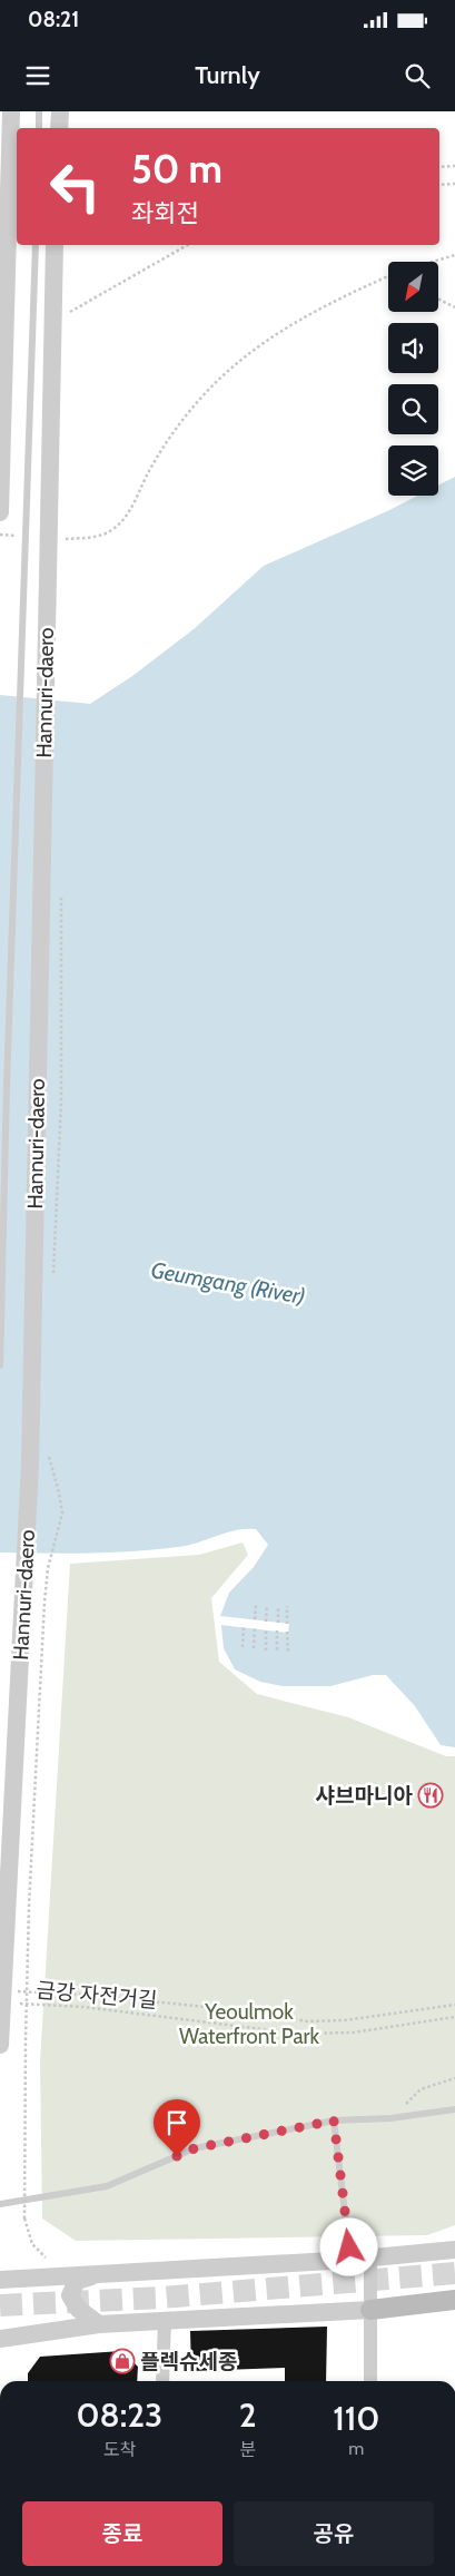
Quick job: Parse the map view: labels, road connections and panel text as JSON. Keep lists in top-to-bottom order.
{
  "streets": {
    "street": ["Hannuri-daero"],
    "path": ["금강 자전거길"]
  },
  "water": ["Geumgang (River)"],
  "parks": ["Yeoulmok Waterfront Park"],
  "places": {
    "restaurant": ["샤브마니아"],
    "shop": ["플렉슈세종"]
  },
  "north": "bottom left",
  "page": {
    "status": "08:21",
    "header": "Turnly",
    "turn": ["50 m", "좌회전"],
    "eta": [
      "08:23",
      "도착",
      "2",
      "분",
      "110",
      "m"
    ],
    "buttons": ["종료", "공유"]
  }
}
